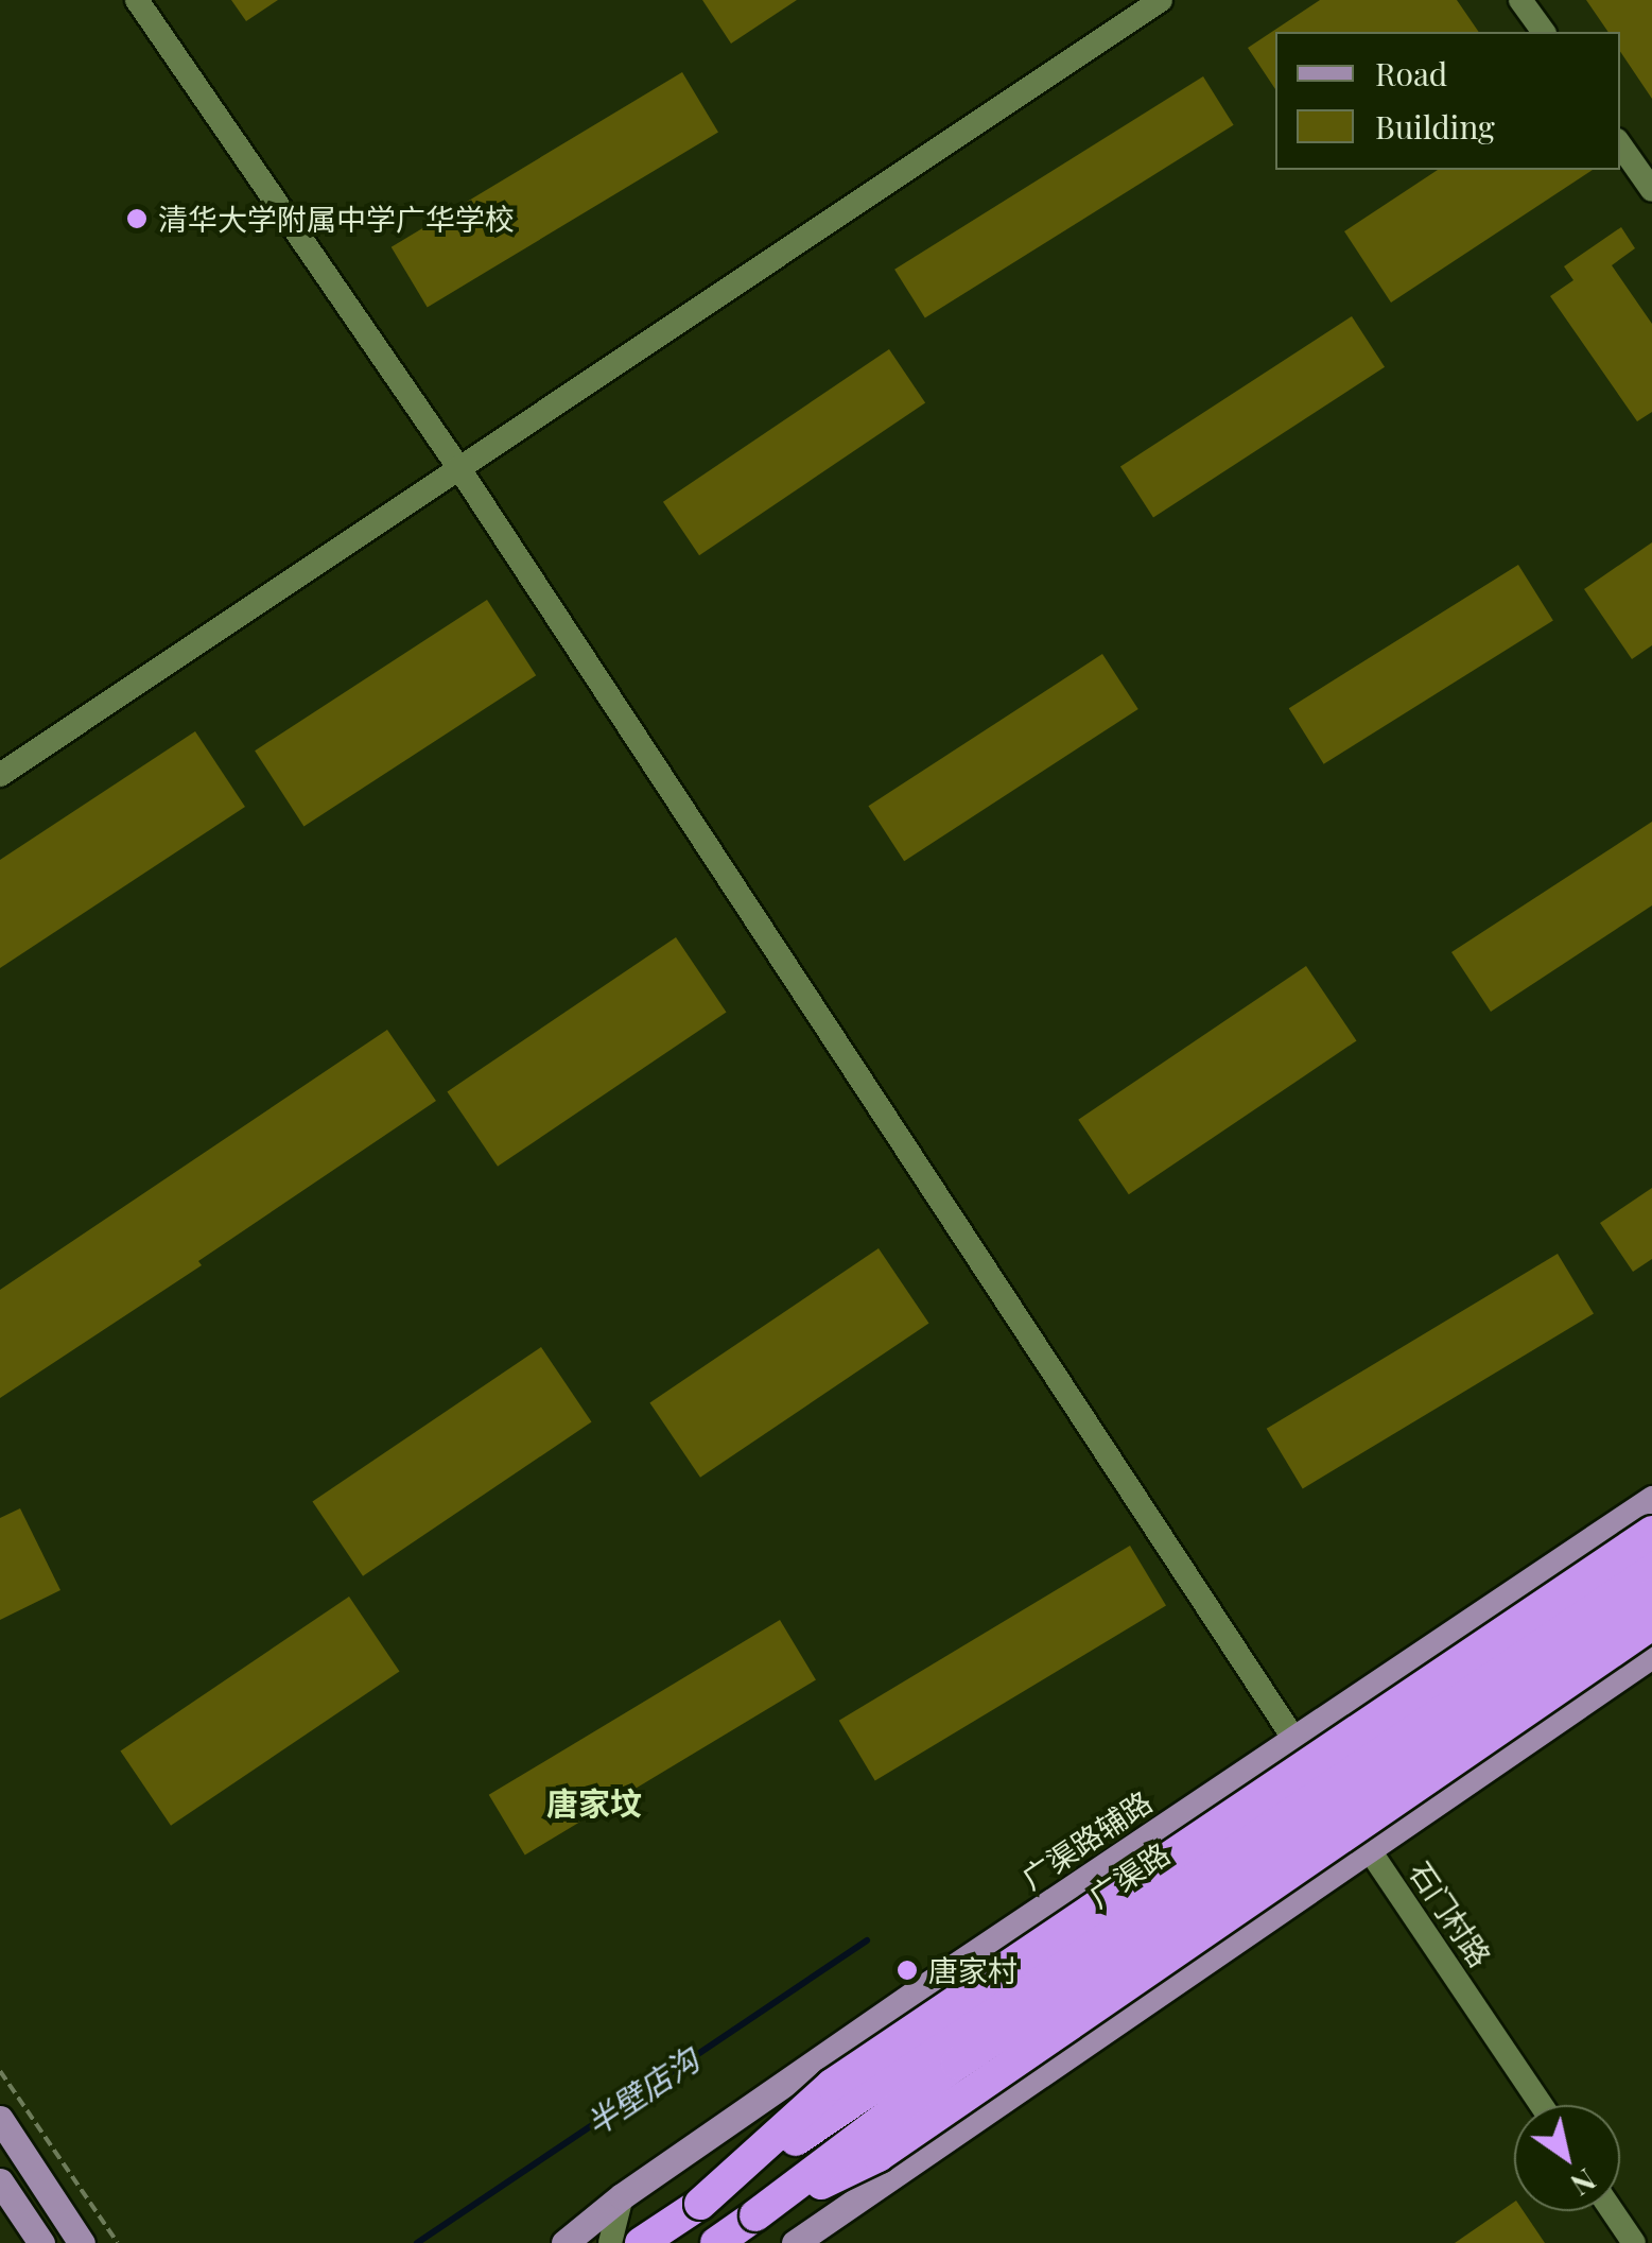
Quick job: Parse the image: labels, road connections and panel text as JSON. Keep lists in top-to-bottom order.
{
  "streets": {
    "highway": ["广渠路"],
    "main road": ["广渠路辅路"],
    "street": ["石门村路"]
  },
  "crossings": [
    ["广渠路辅路", "石门村路"]
  ],
  "districts": ["唐家坟"],
  "water": ["半壁店沟"],
  "places": ["清华大学附属中学广华学校", "唐家村"],
  "legend": ["Road", "Building"],
  "north": "bottom right"
}
